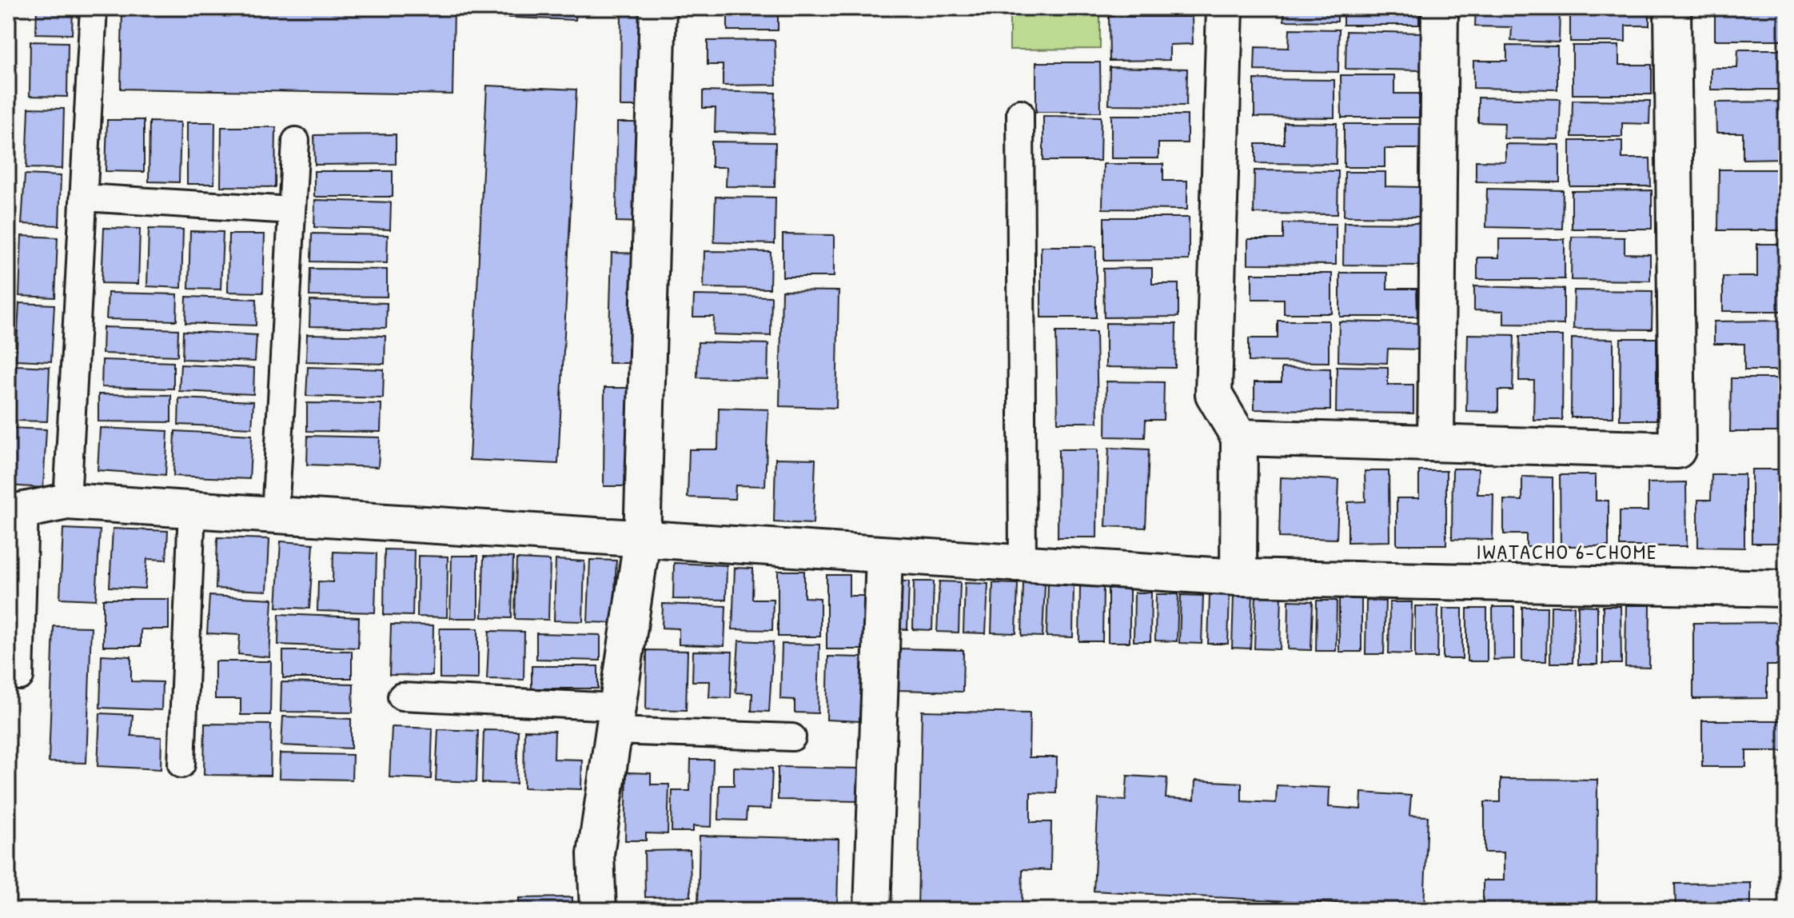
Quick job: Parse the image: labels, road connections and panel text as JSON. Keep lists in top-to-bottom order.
{
  "districts": ["IWATACHO 6-CHOME"]
}
